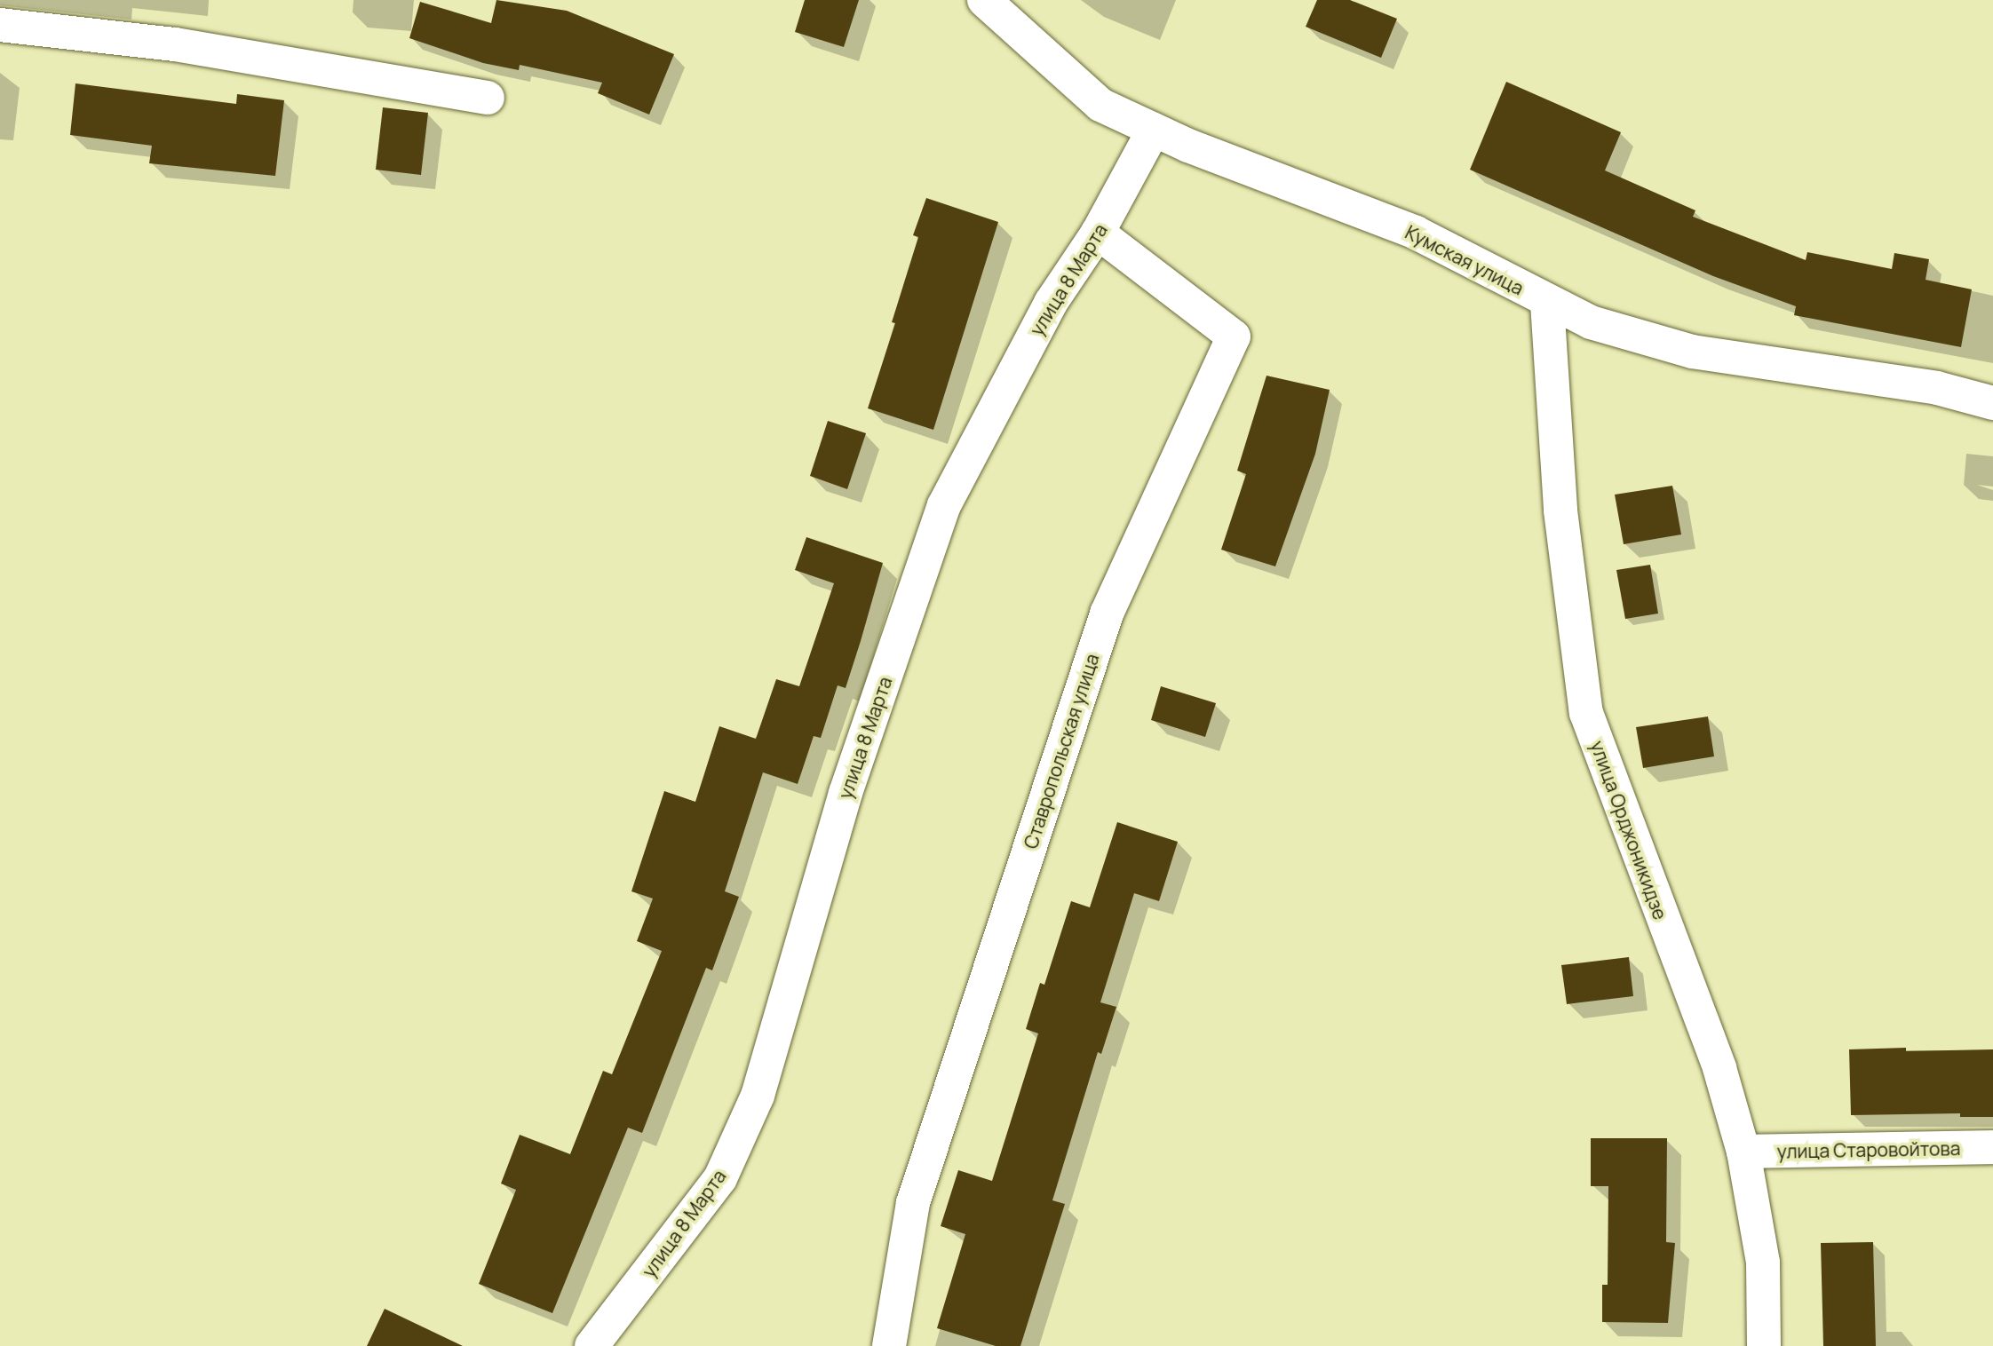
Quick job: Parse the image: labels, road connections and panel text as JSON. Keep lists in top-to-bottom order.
{
  "streets": {
    "street": [
      "Кумская улица",
      "улица 8 Марта",
      "Ставропольская улица",
      "улица Орджоникидзе",
      "улица Старовойтова"
    ]
  },
  "crossings": [
    ["Кумская улица", "улица 8 Марта"],
    ["Кумская улица", "улица Орджоникидзе"],
    ["улица 8 Марта", "Ставропольская улица"],
    ["улица Орджоникидзе", "улица Старовойтова"]
  ]
}
